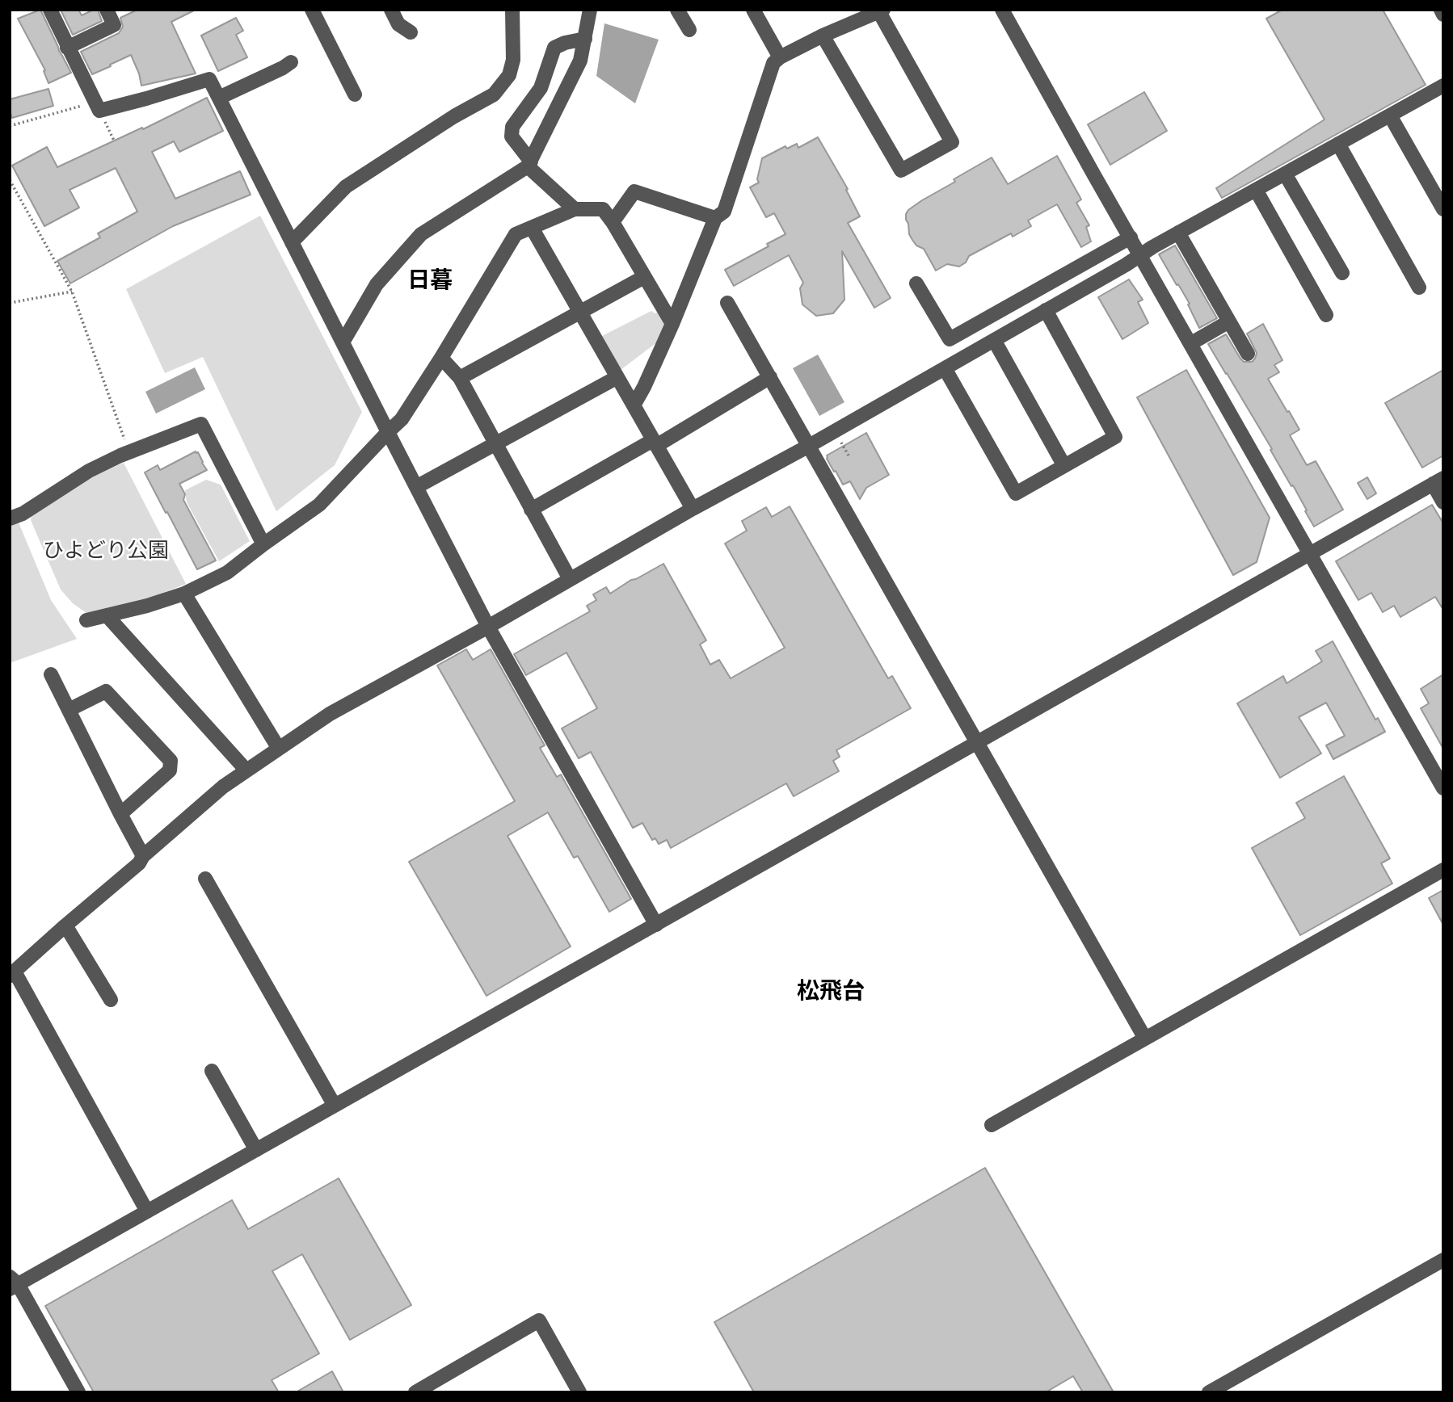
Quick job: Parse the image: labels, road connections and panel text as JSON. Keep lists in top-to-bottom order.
{
  "districts": ["日暮", "松飛台"],
  "parks": ["ひよどり公園"]
}
